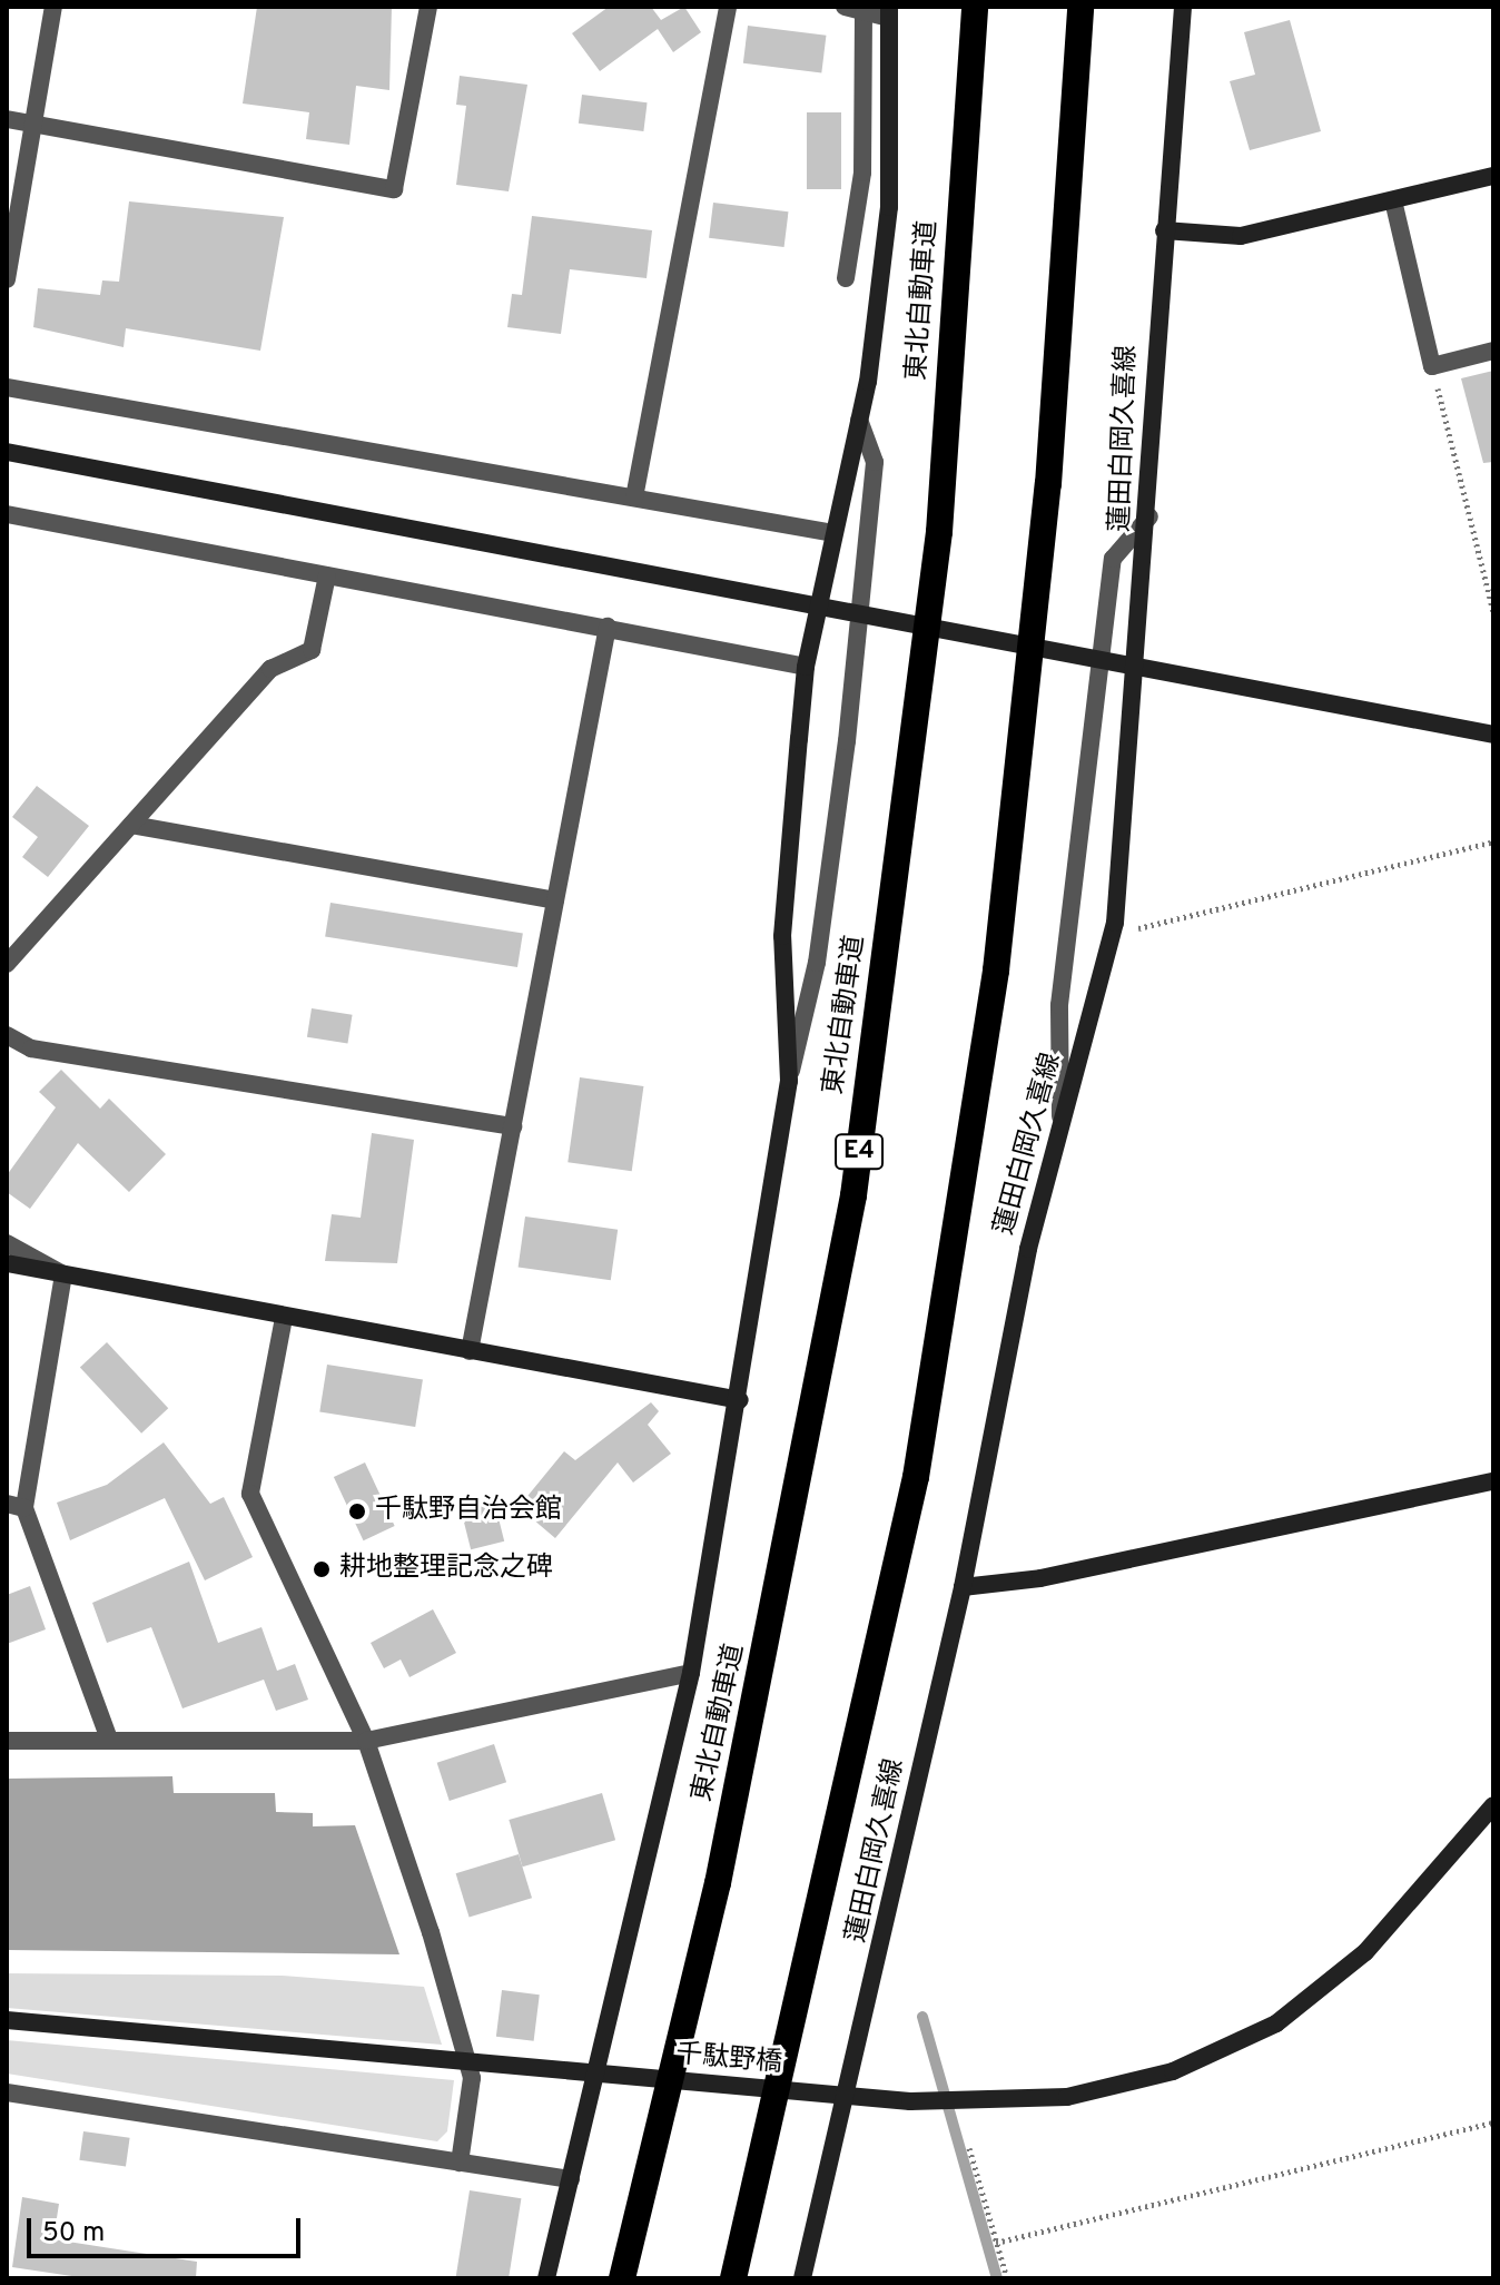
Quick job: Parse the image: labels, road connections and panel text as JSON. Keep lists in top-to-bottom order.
{
  "streets": {
    "highway": ["東北自動車道", "E4"],
    "street": ["蓮田白岡久喜線", "千駄野橋"]
  },
  "places": ["千駄野自治会館", "耕地整理記念之碑"],
  "scale_bar": "50 m"
}
